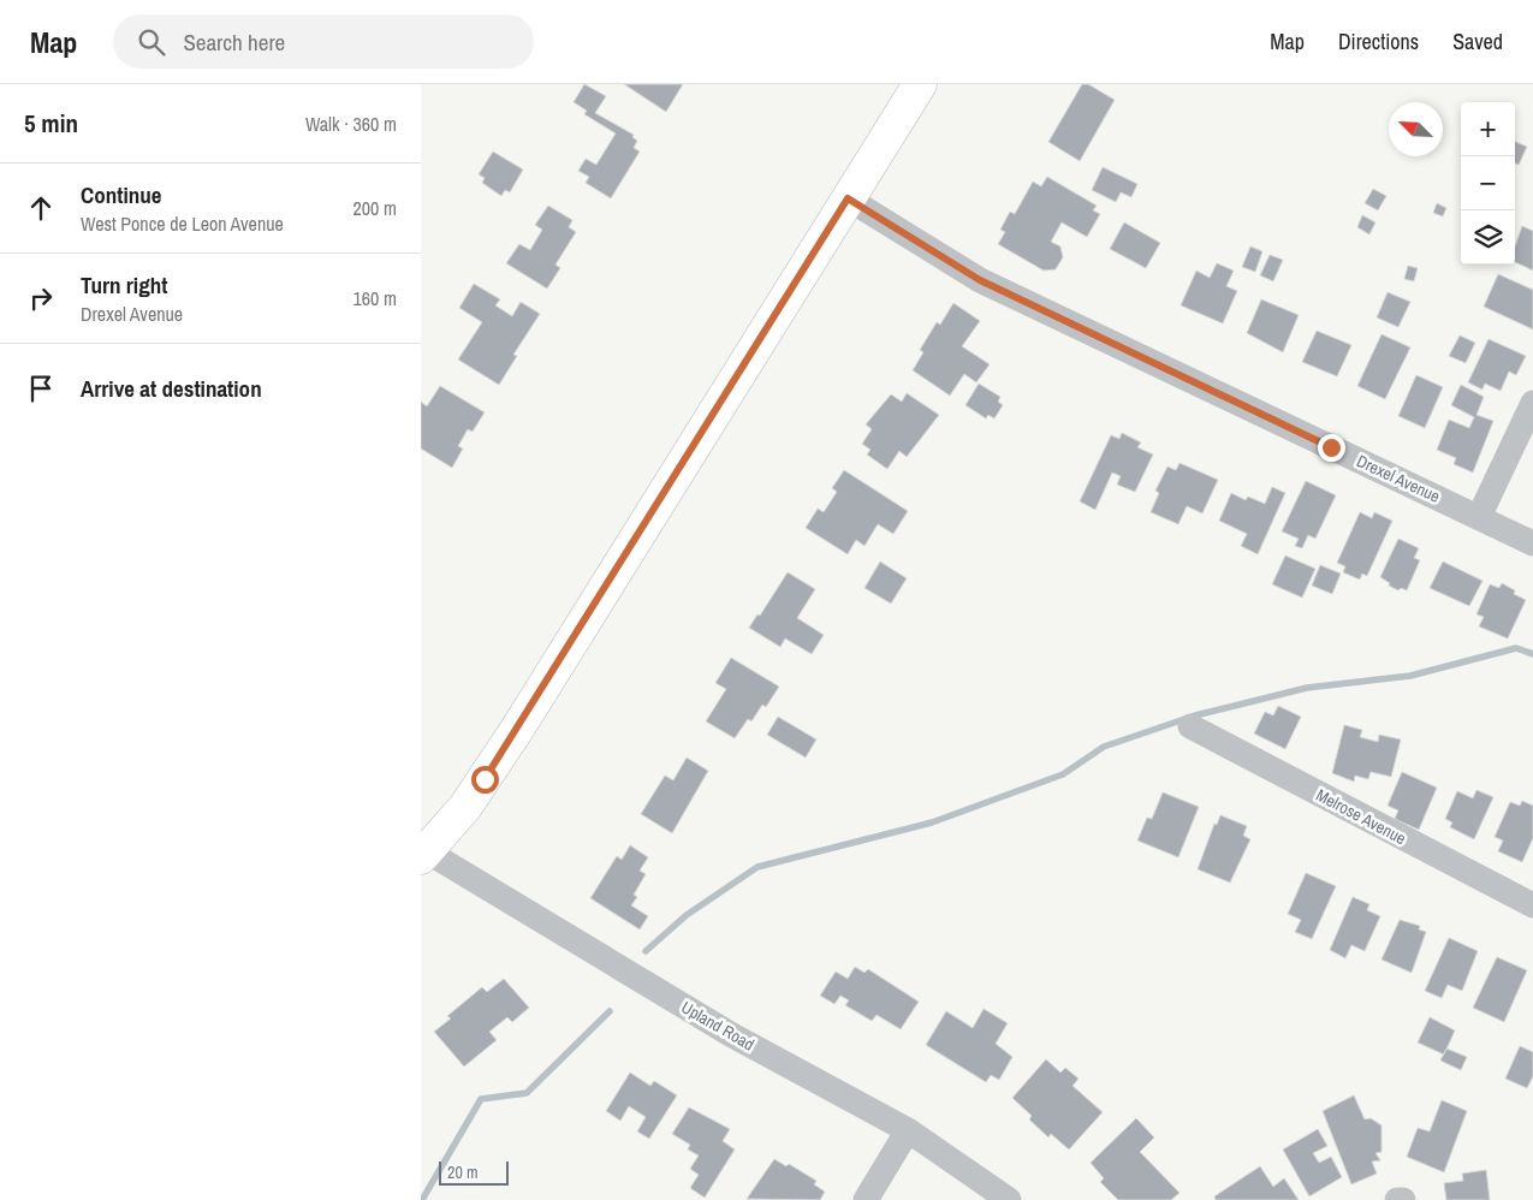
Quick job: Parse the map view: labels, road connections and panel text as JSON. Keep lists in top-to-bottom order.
{
  "streets": {
    "street": ["Drexel Avenue", "Melrose Avenue", "Upland Road"]
  },
  "scale_bar": "20 m",
  "north": "top left",
  "page": {
    "header": "Map",
    "search": "Search here",
    "nav": ["Map", "Directions", "Saved"],
    "heading": ["5 min", "Walk · 360 m"],
    "map_buttons": ["+", "−"],
    "list": [
      ["Continue", "West Ponce de Leon Avenue", "200 m"],
      ["Turn right", "Drexel Avenue", "160 m"],
      "Arrive at destination"
    ],
    "scale": "20 m"
  }
}
